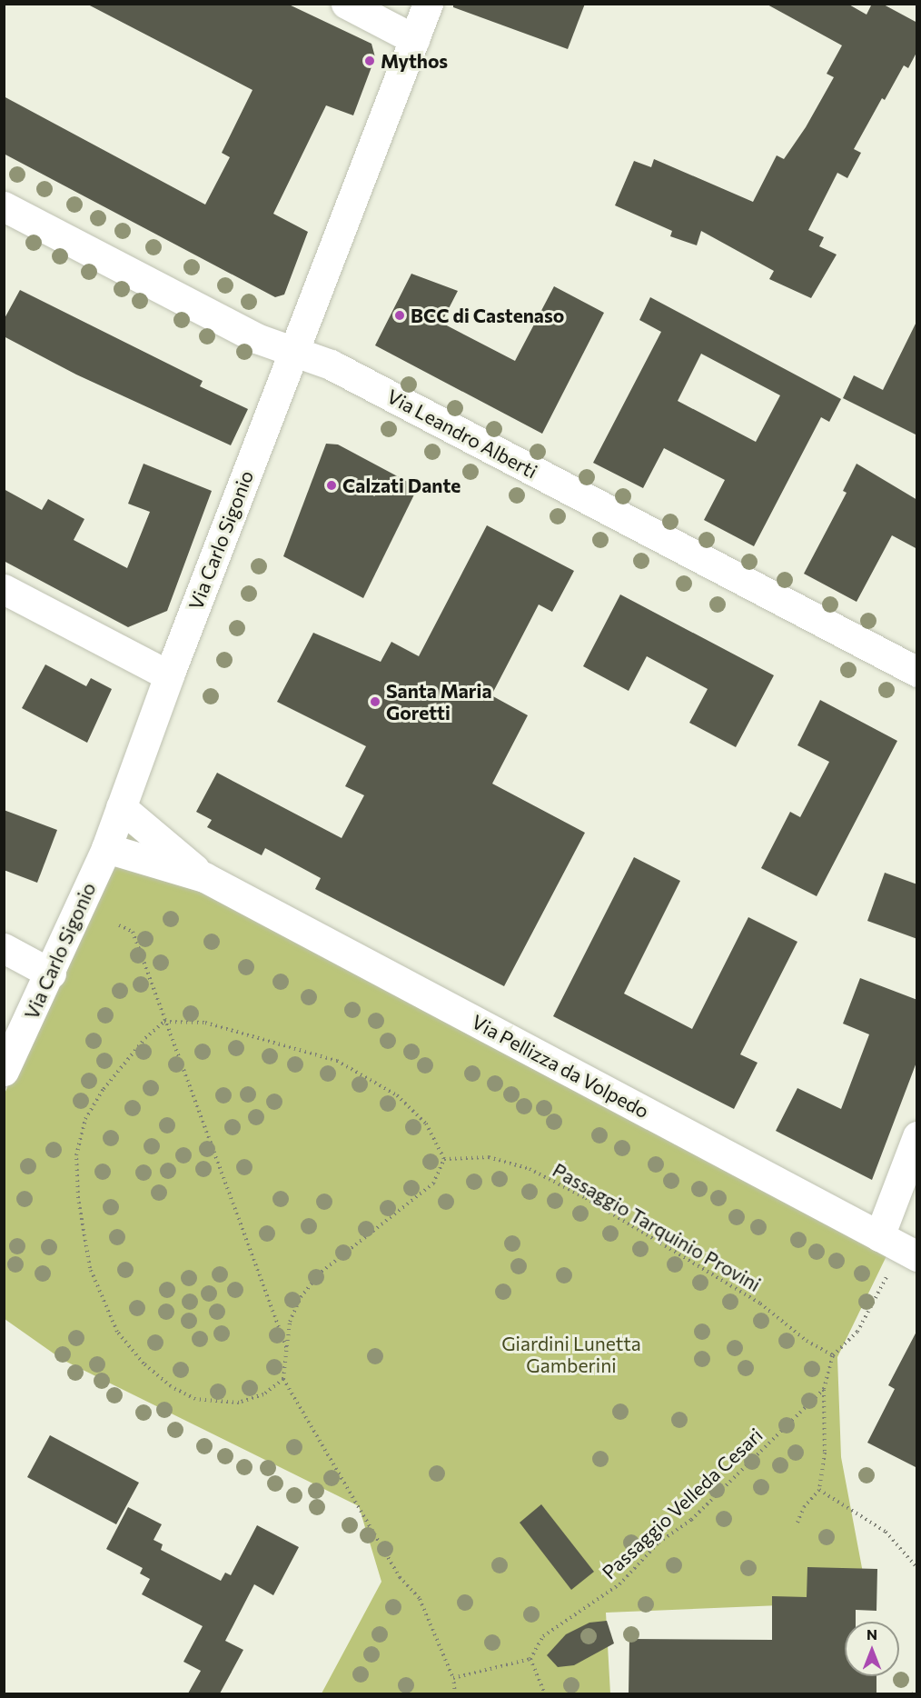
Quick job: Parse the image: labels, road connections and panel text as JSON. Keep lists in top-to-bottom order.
{
  "streets": {
    "street": ["Via Leandro Alberti", "Via Carlo Sigonio", "Via Pellizza da Volpedo"],
    "path": ["Passaggio Tarquinio Provini", "Passaggio Velleda Cesari"]
  },
  "crossings": [
    ["Via Leandro Alberti", "Via Carlo Sigonio"],
    ["Via Carlo Sigonio", "Via Pellizza da Volpedo"]
  ],
  "parks": ["Giardini Lunetta Gamberini"],
  "places": [
    "Mythos",
    "BCC di Castenaso",
    "Calzati Dante",
    "Santa Maria Goretti"
  ],
  "north": "top"
}
